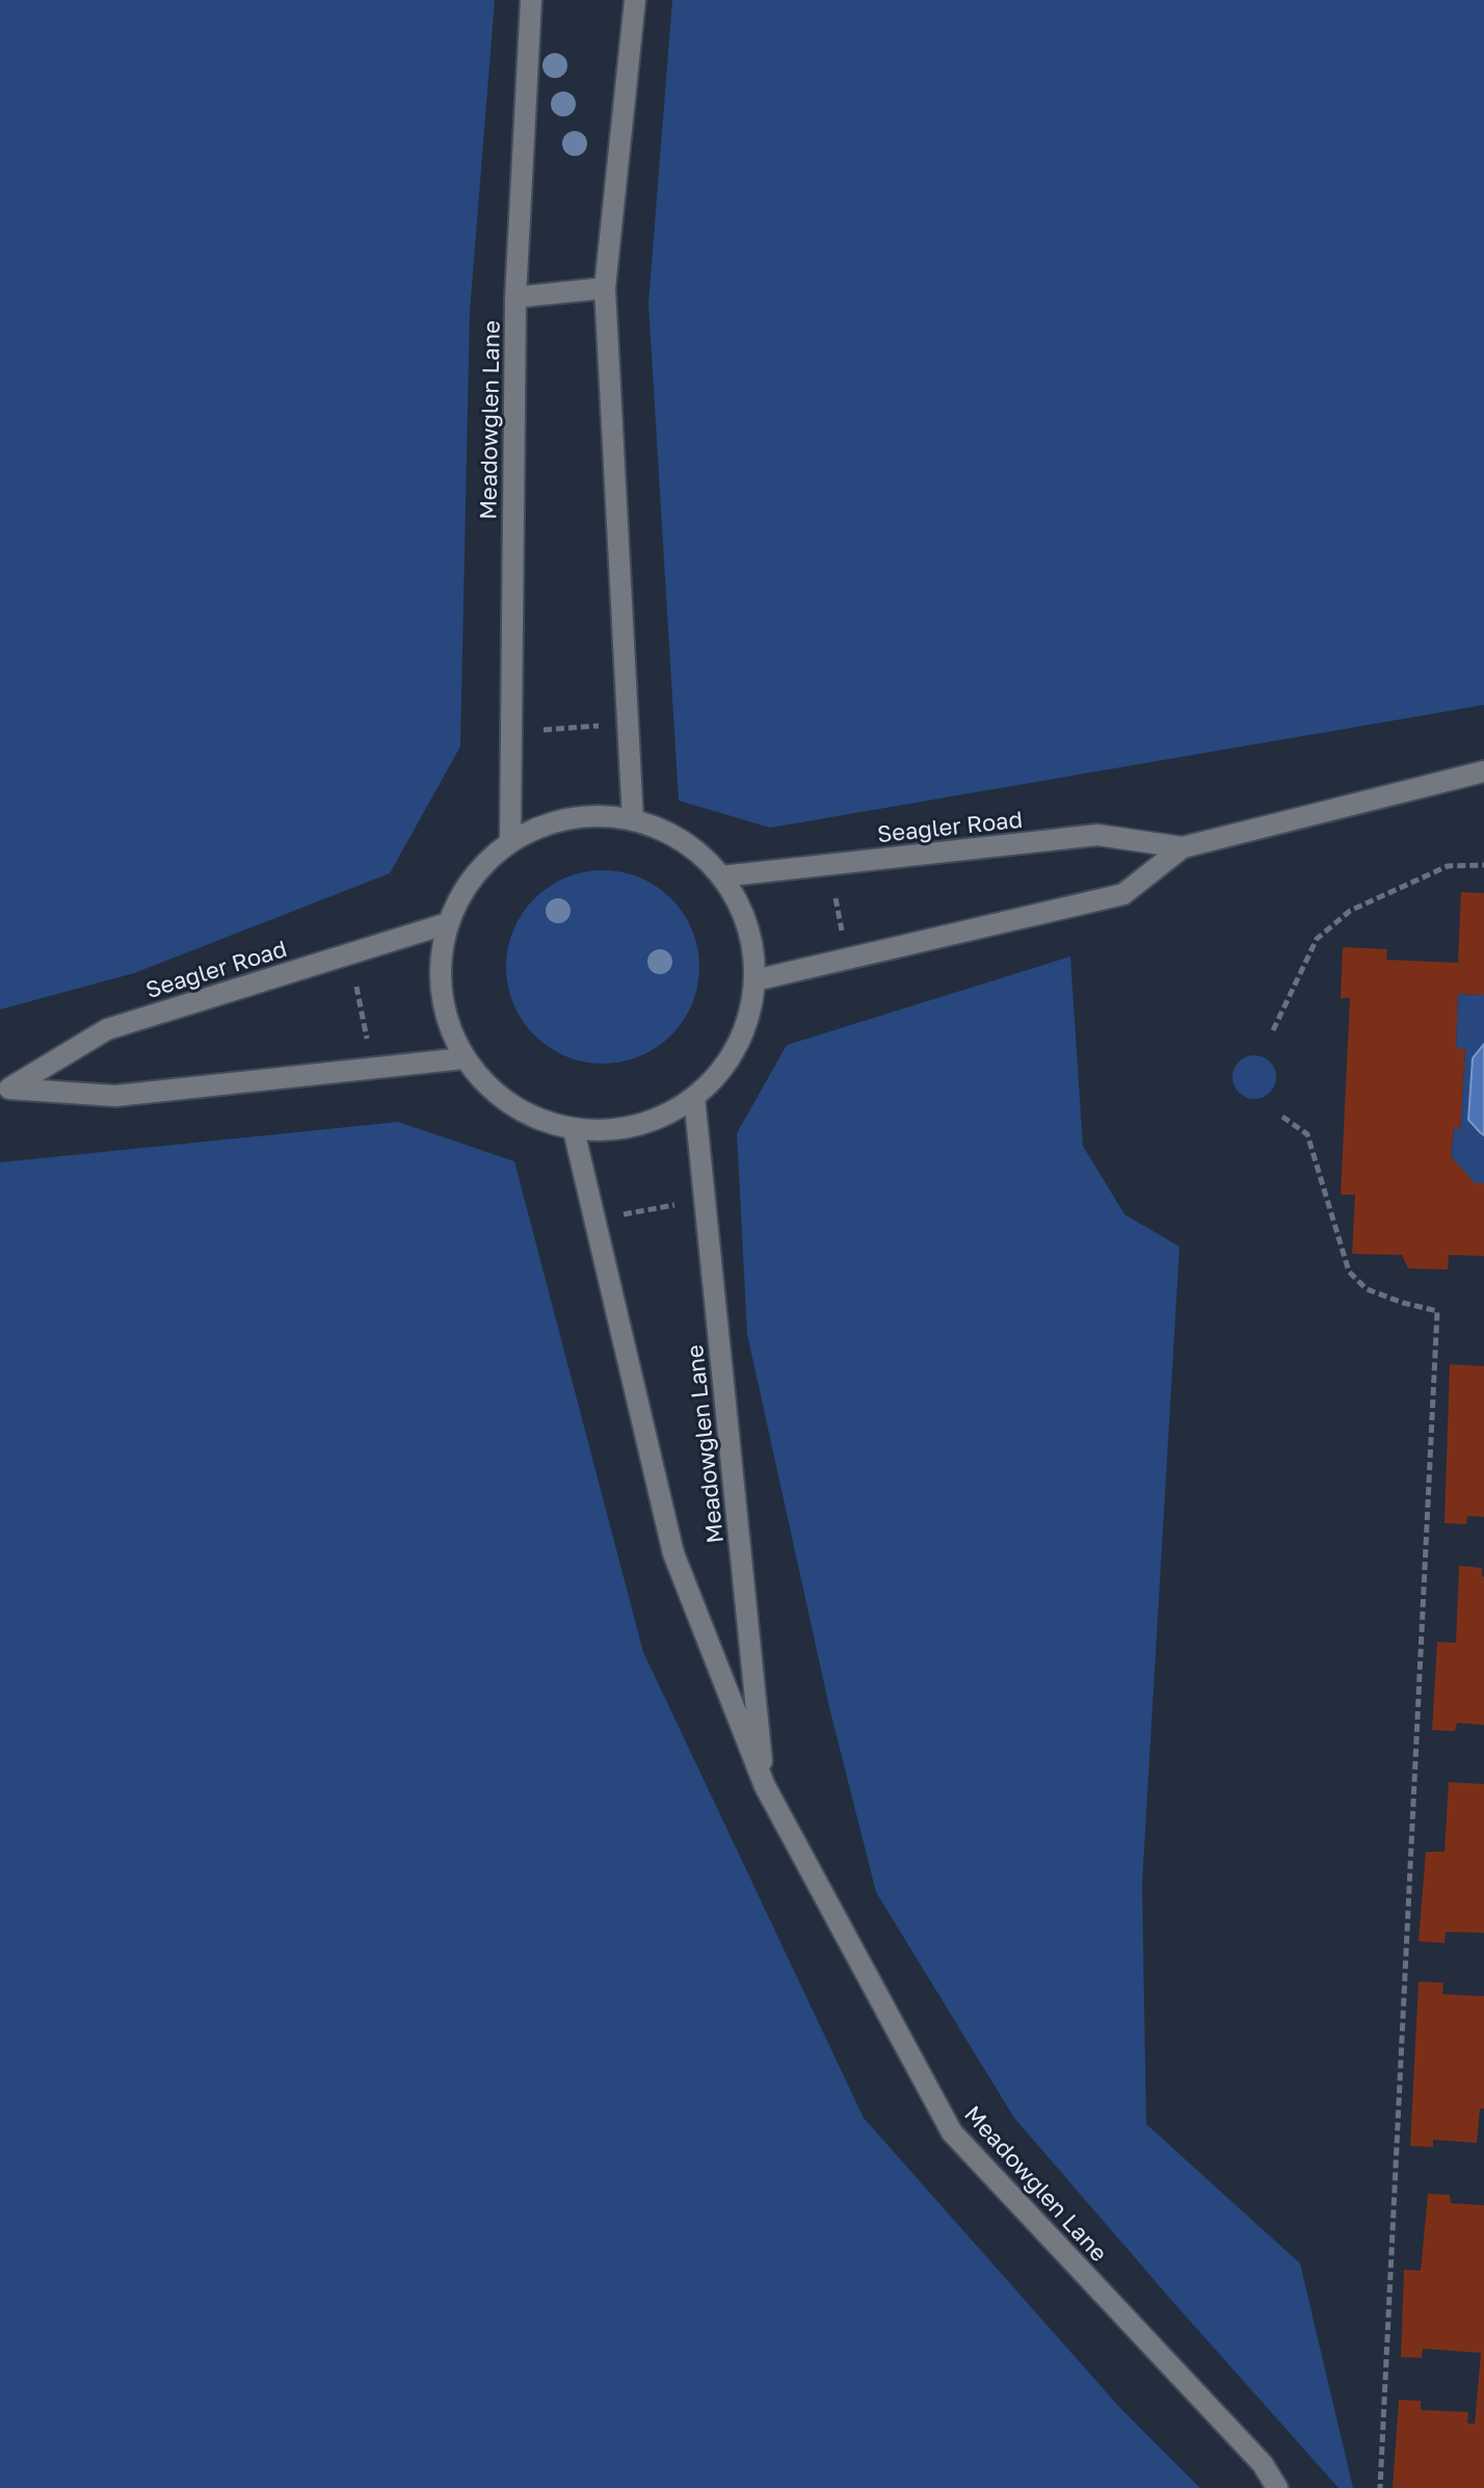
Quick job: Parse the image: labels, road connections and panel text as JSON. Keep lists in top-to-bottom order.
{
  "streets": {
    "street": ["Meadowglen Lane", "Seagler Road"]
  }
}
